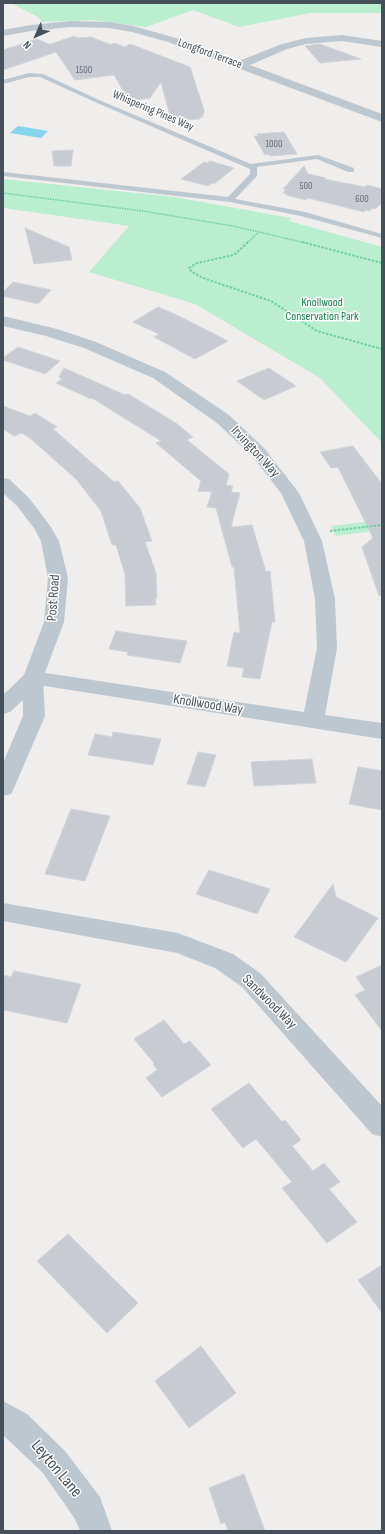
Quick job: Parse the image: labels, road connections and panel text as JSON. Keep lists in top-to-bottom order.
{
  "streets": {
    "street": [
      "Longford Terrace",
      "Irvington Way",
      "Post Road",
      "Knollwood Way",
      "Sandwood Way",
      "Leyton Lane"
    ],
    "lane": ["Whispering Pines Way"]
  },
  "crossings": [
    ["Irvington Way", "Knollwood Way"],
    ["Post Road", "Knollwood Way"]
  ],
  "parks": ["Knollwood Conservation Park"],
  "house_numbers": [
    "1500",
    "1000",
    "500",
    "600"
  ],
  "north": "bottom left"
}
